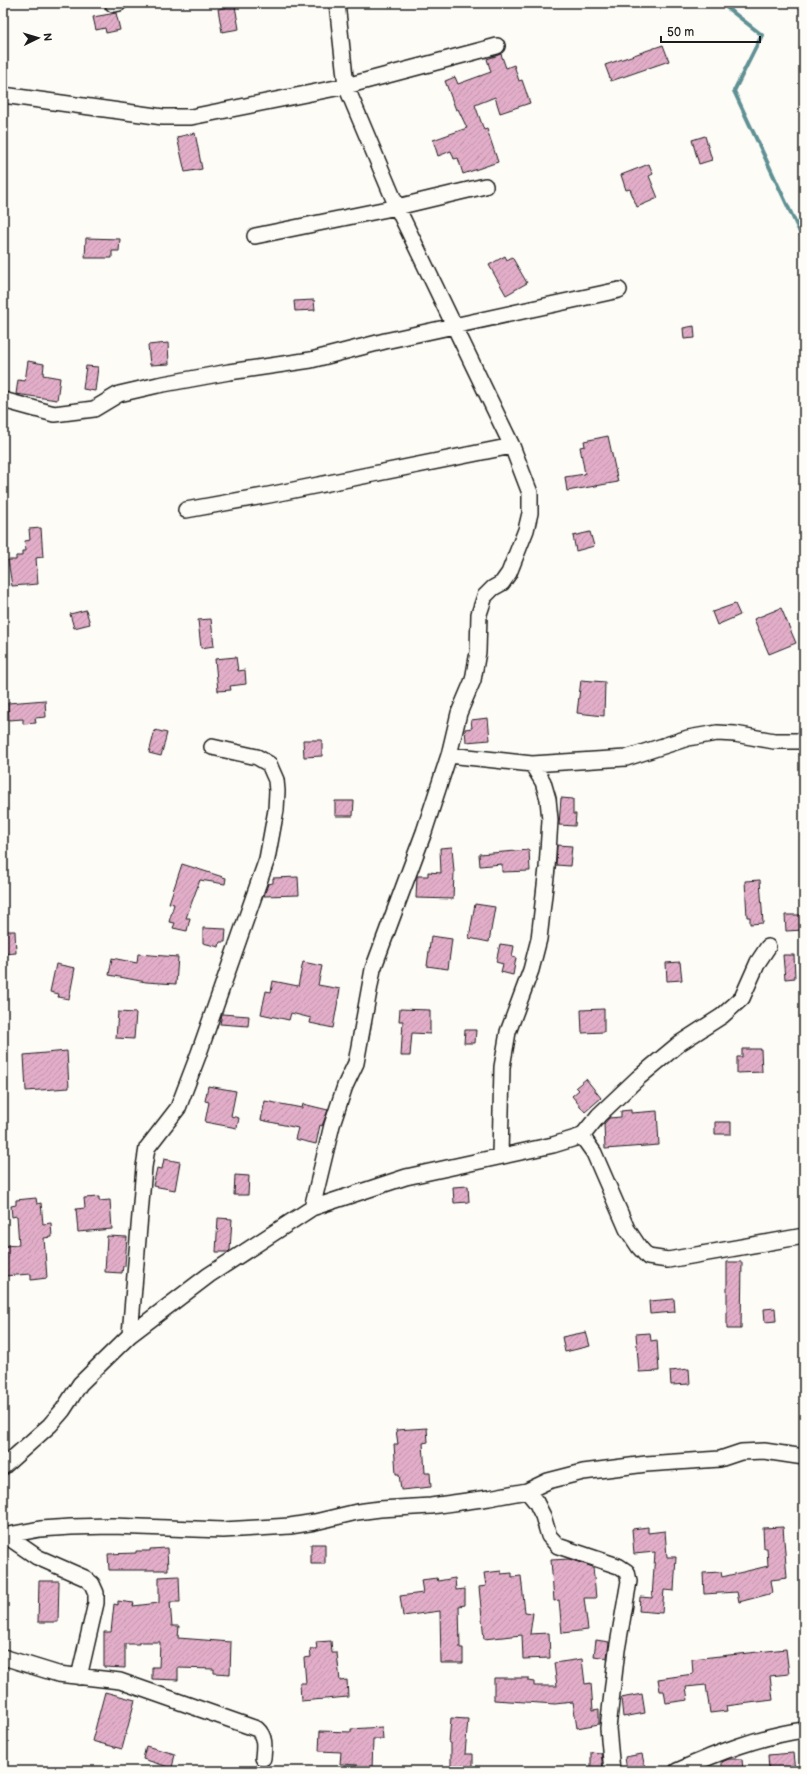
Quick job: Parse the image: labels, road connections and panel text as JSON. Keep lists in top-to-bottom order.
{
  "scale_bar": "50 m",
  "north": "right"
}
